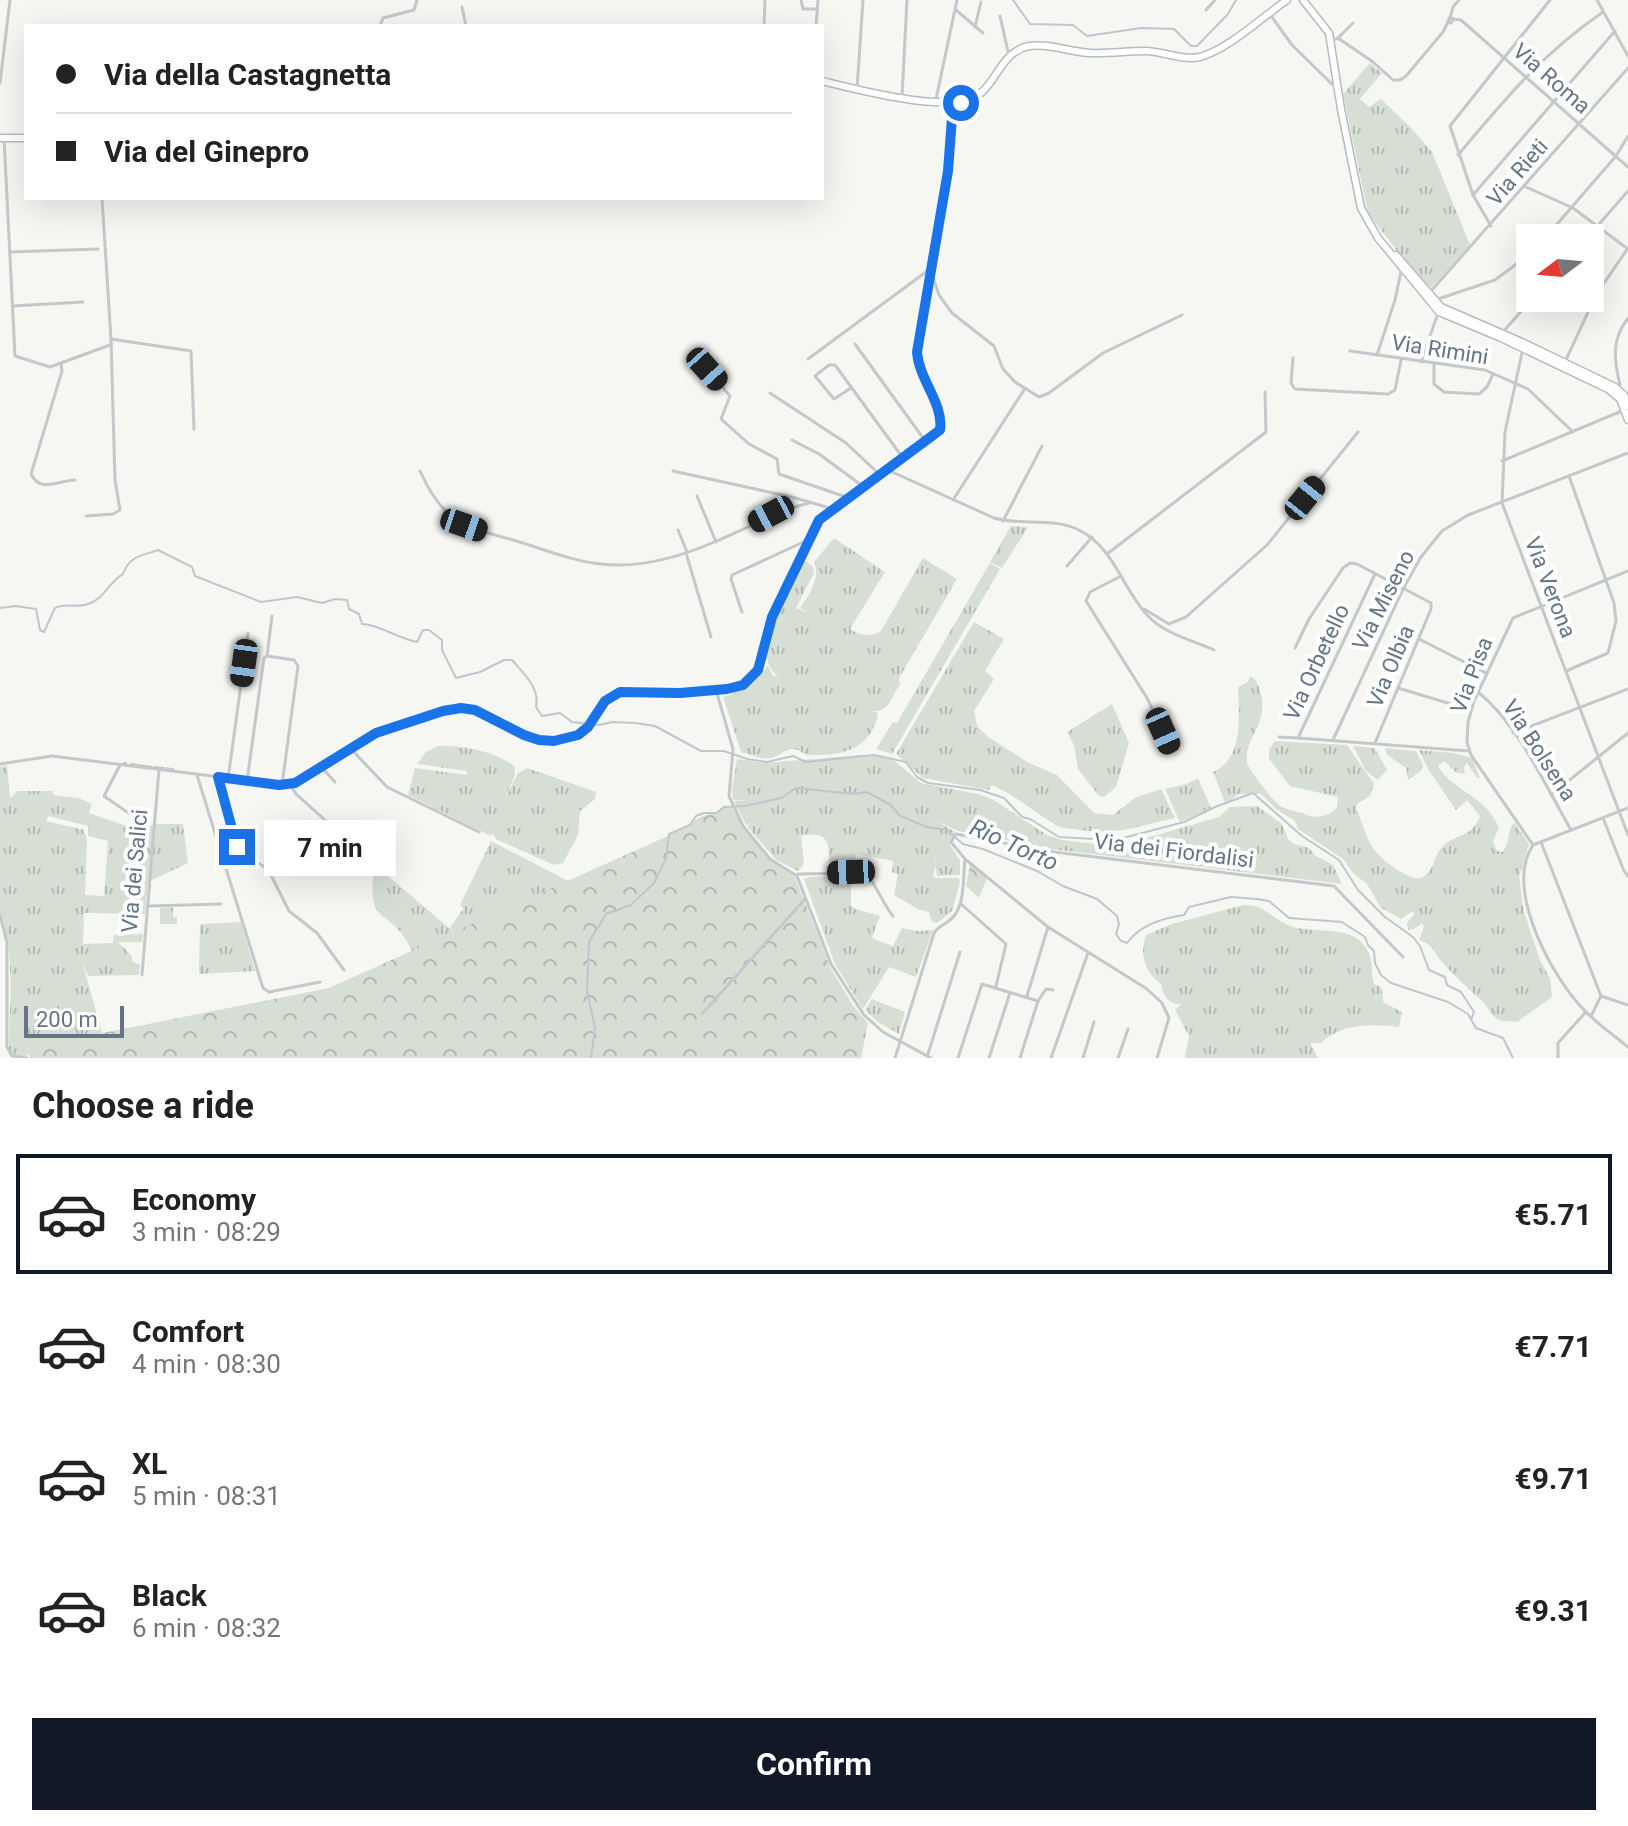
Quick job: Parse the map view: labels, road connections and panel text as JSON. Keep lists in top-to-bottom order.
{
  "streets": {
    "street": [
      "Via Roma",
      "Via Rieti",
      "Via Rimini",
      "Via Verona",
      "Via Miseno",
      "Via Orbetello",
      "Via Olbia",
      "Via Pisa",
      "Via Bolsena",
      "Via dei Fiordalisi",
      "Via dei Salici"
    ]
  },
  "crossings": [
    ["Via Roma", "Via Rieti"],
    ["Via Rimini", "Via Verona"],
    ["Via Verona", "Via Miseno"],
    ["Via Verona", "Via Pisa"],
    ["Via Miseno", "Via Orbetello"],
    ["Via Miseno", "Via Olbia"],
    ["Via Orbetello", "Via Olbia"],
    ["Via Orbetello", "Via Pisa"],
    ["Via Pisa", "Via Bolsena"]
  ],
  "water": ["Rio Torto"],
  "scale_bar": "200 m",
  "north": "left",
  "page": {
    "banner": ["Via della Castagnetta", "Via del Ginepro"],
    "bubble": "7 min",
    "scale": "200 m",
    "heading": "Choose a ride",
    "list": [
      {
        "name": "Economy",
        "note": "3 min · 08:29",
        "value": "€5.71"
      },
      {
        "name": "Comfort",
        "note": "4 min · 08:30",
        "value": "€7.71"
      },
      {
        "name": "XL",
        "note": "5 min · 08:31",
        "value": "€9.71"
      },
      {
        "name": "Black",
        "note": "6 min · 08:32",
        "value": "€9.31"
      }
    ],
    "buttons": "Confirm"
  }
}
